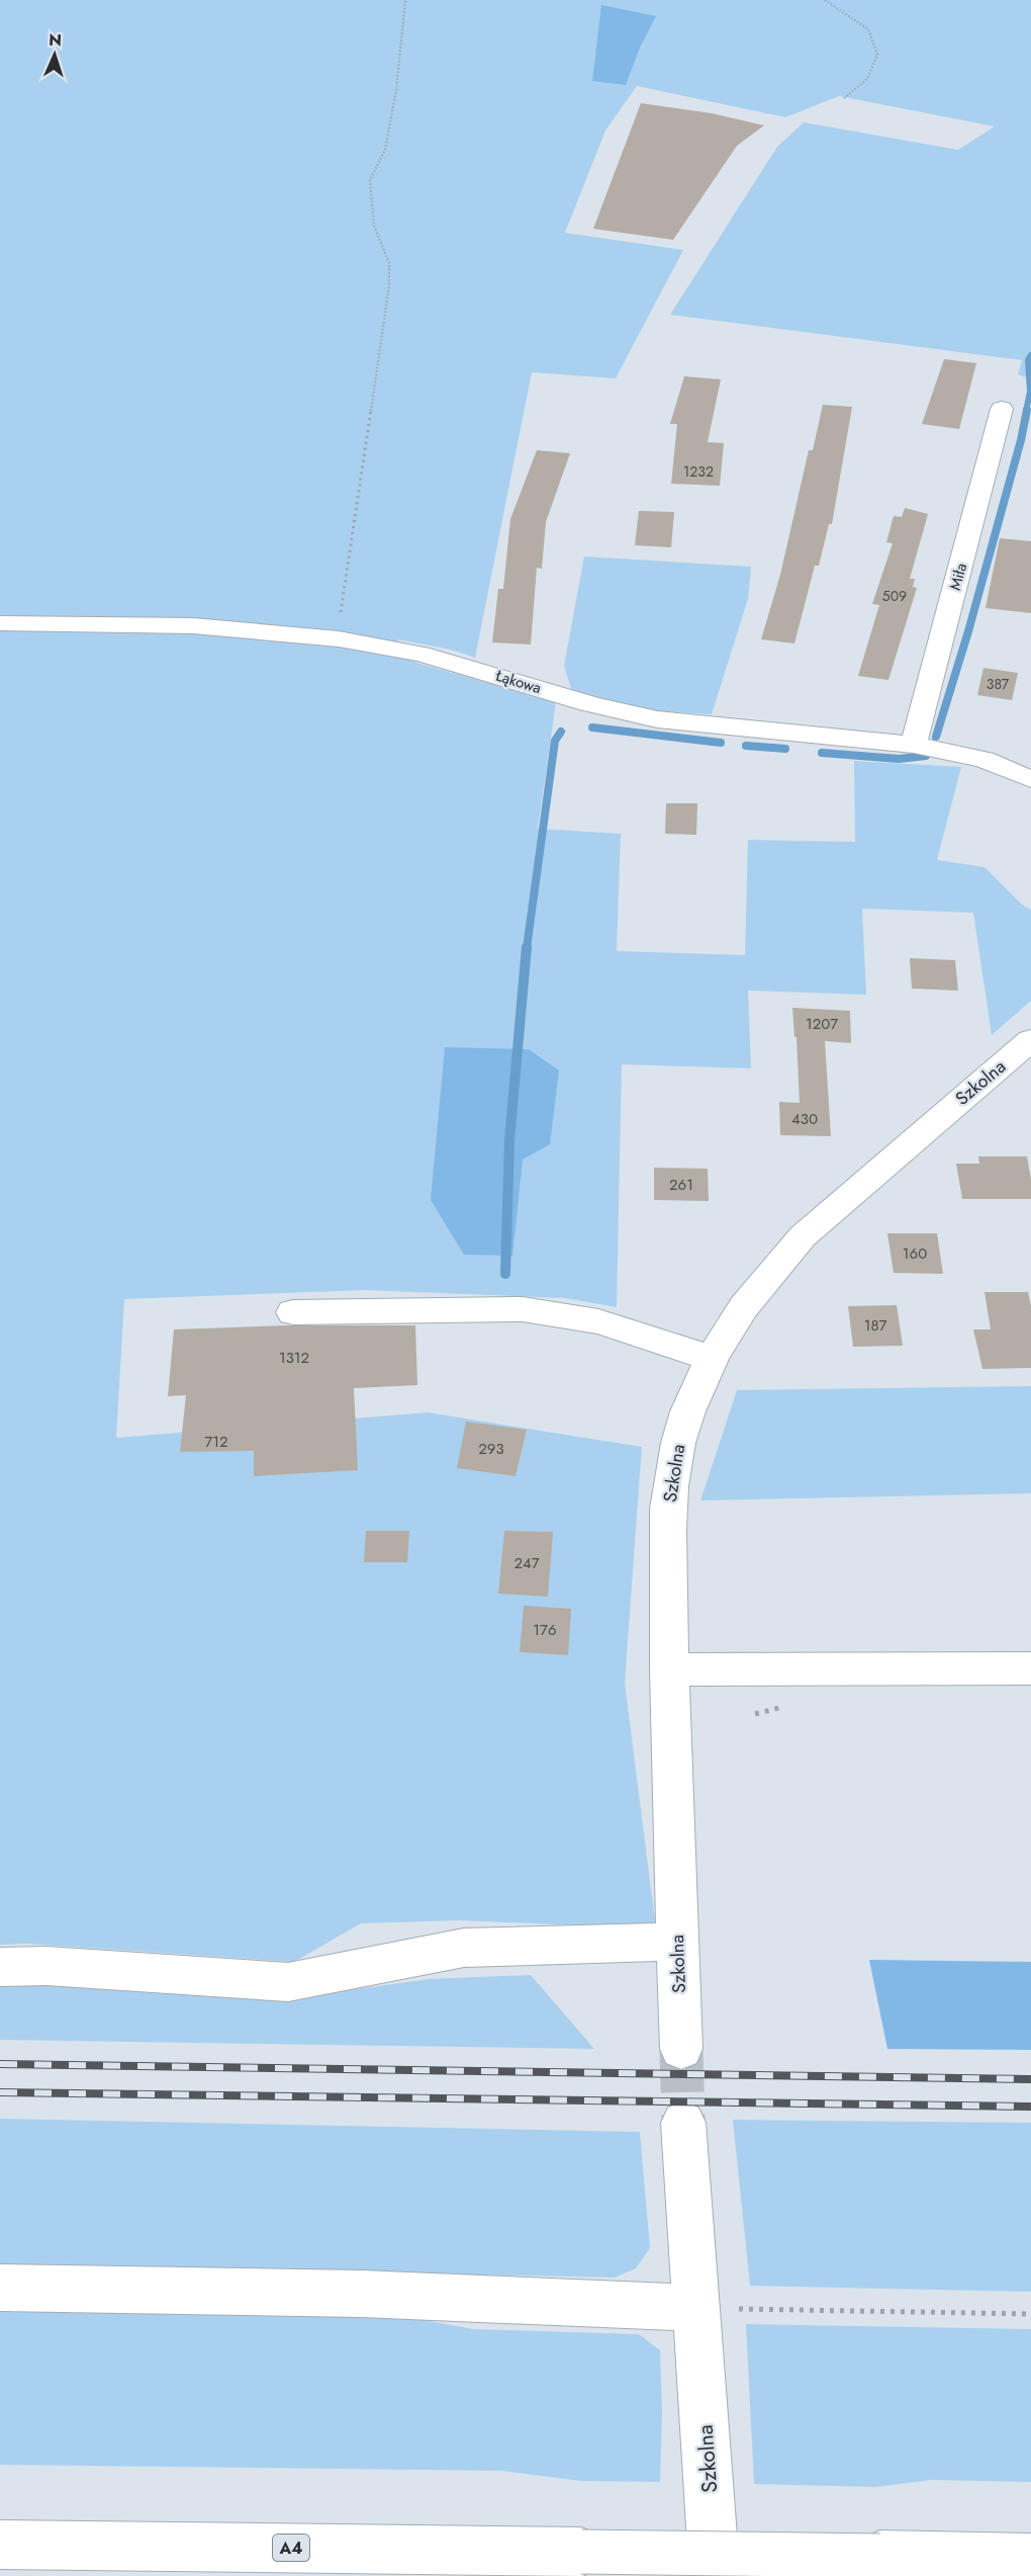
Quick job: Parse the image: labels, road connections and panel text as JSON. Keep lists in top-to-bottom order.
{
  "streets": {
    "main road": [
      "Miła",
      "Łąkowa",
      "Szkolna",
      "A4"
    ]
  },
  "crossings": [
    ["Miła", "Łąkowa"]
  ],
  "house_numbers": [
    "1232",
    "509",
    "387",
    "1207",
    "430",
    "261",
    "160",
    "187",
    "1312",
    "712",
    "293",
    "247",
    "176"
  ],
  "north": "top"
}
